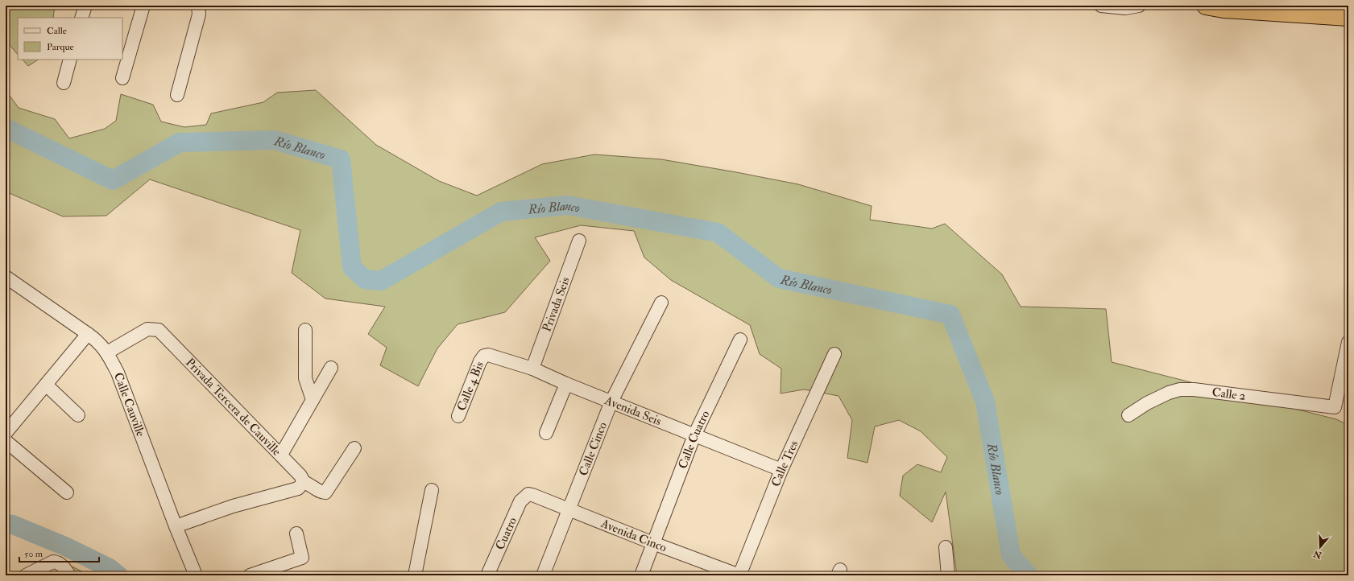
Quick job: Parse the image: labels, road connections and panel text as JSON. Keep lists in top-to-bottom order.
{
  "streets": {
    "street": [
      "Privada Seis",
      "Calle 4 Bis",
      "Calle 2",
      "Privada Tercera de Cauville",
      "Calle Cauville",
      "Avenida Seis",
      "Calle Cuatro",
      "Calle Cinco",
      "Calle Tres",
      "Cuatro",
      "Avenida Cinco"
    ]
  },
  "crossings": [
    ["Privada Seis", "Avenida Seis"],
    ["Calle 4 Bis", "Avenida Seis"],
    ["Privada Tercera de Cauville", "Calle Cauville"],
    ["Avenida Seis", "Calle Cuatro"],
    ["Avenida Seis", "Calle Cinco"],
    ["Avenida Seis", "Calle Tres"],
    ["Calle Cuatro", "Avenida Cinco"],
    ["Calle Cinco", "Avenida Cinco"],
    ["Calle Tres", "Avenida Cinco"],
    ["Cuatro", "Avenida Cinco"]
  ],
  "water": ["Río Blanco"],
  "legend": ["Calle", "Parque"],
  "scale_bar": "50 m",
  "north": "bottom"
}
